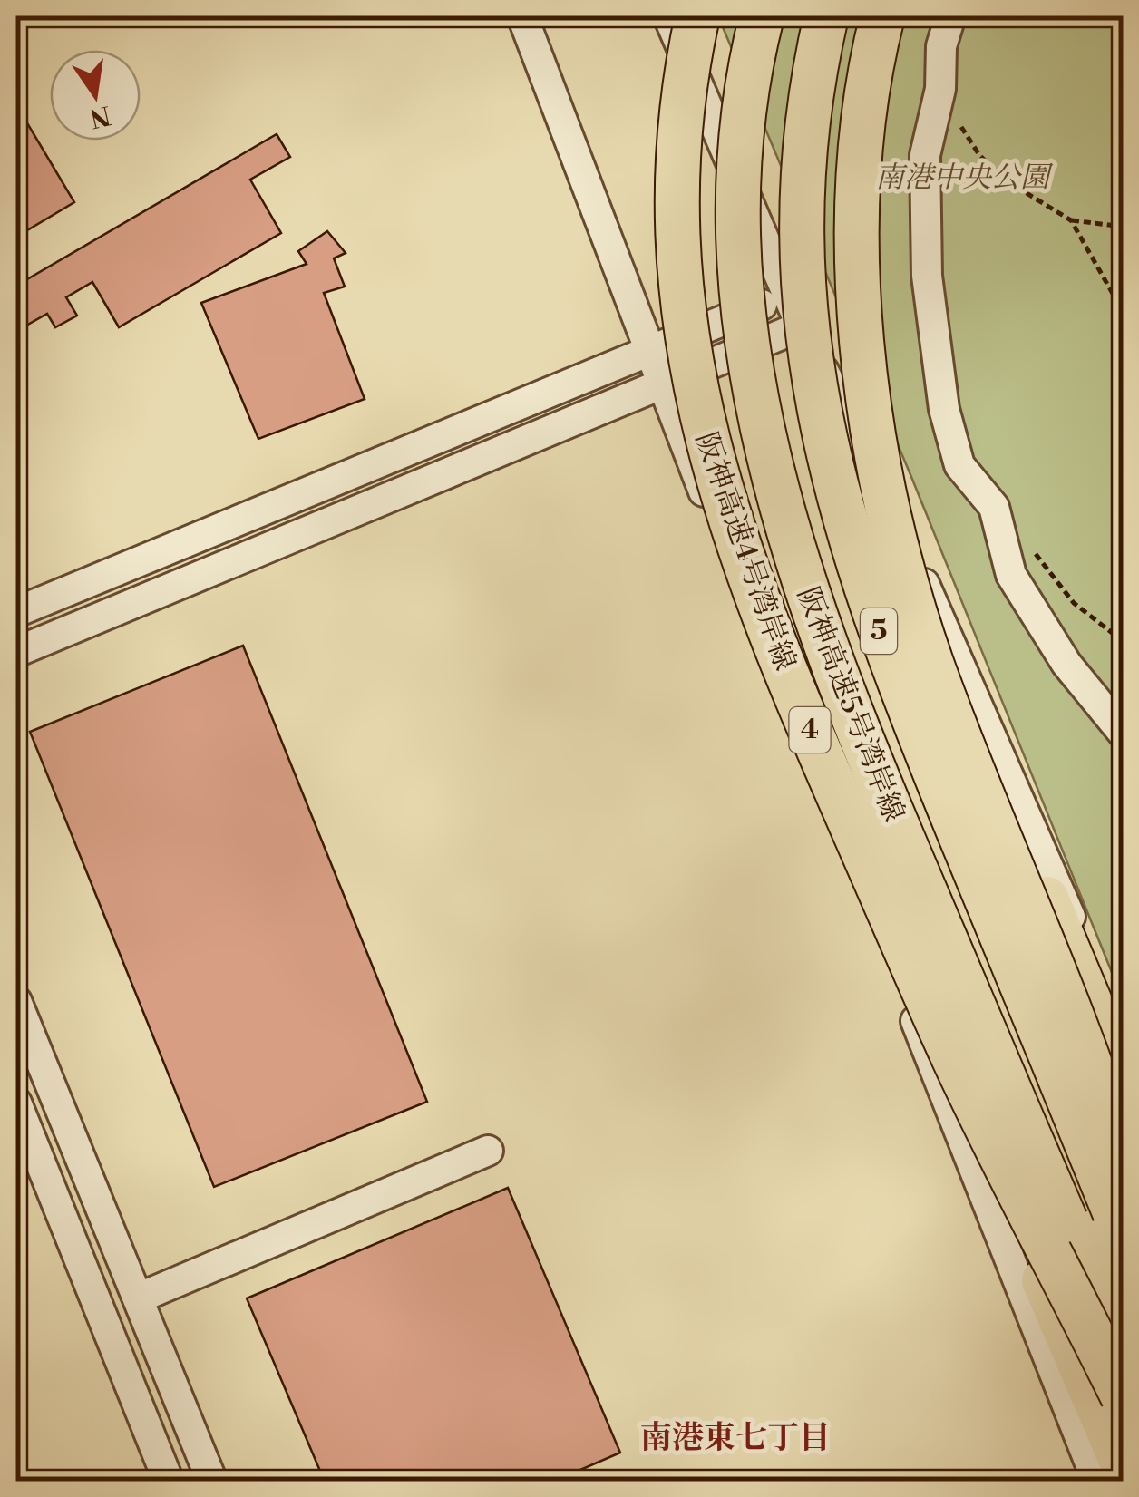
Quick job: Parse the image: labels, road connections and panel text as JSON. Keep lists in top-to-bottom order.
{
  "streets": {
    "highway": [
      "阪神高速4号湾岸線",
      "5",
      "阪神高速5号湾岸線",
      "4"
    ]
  },
  "districts": ["南港東七丁目"],
  "parks": ["南港中央公園"],
  "north": "bottom"
}
